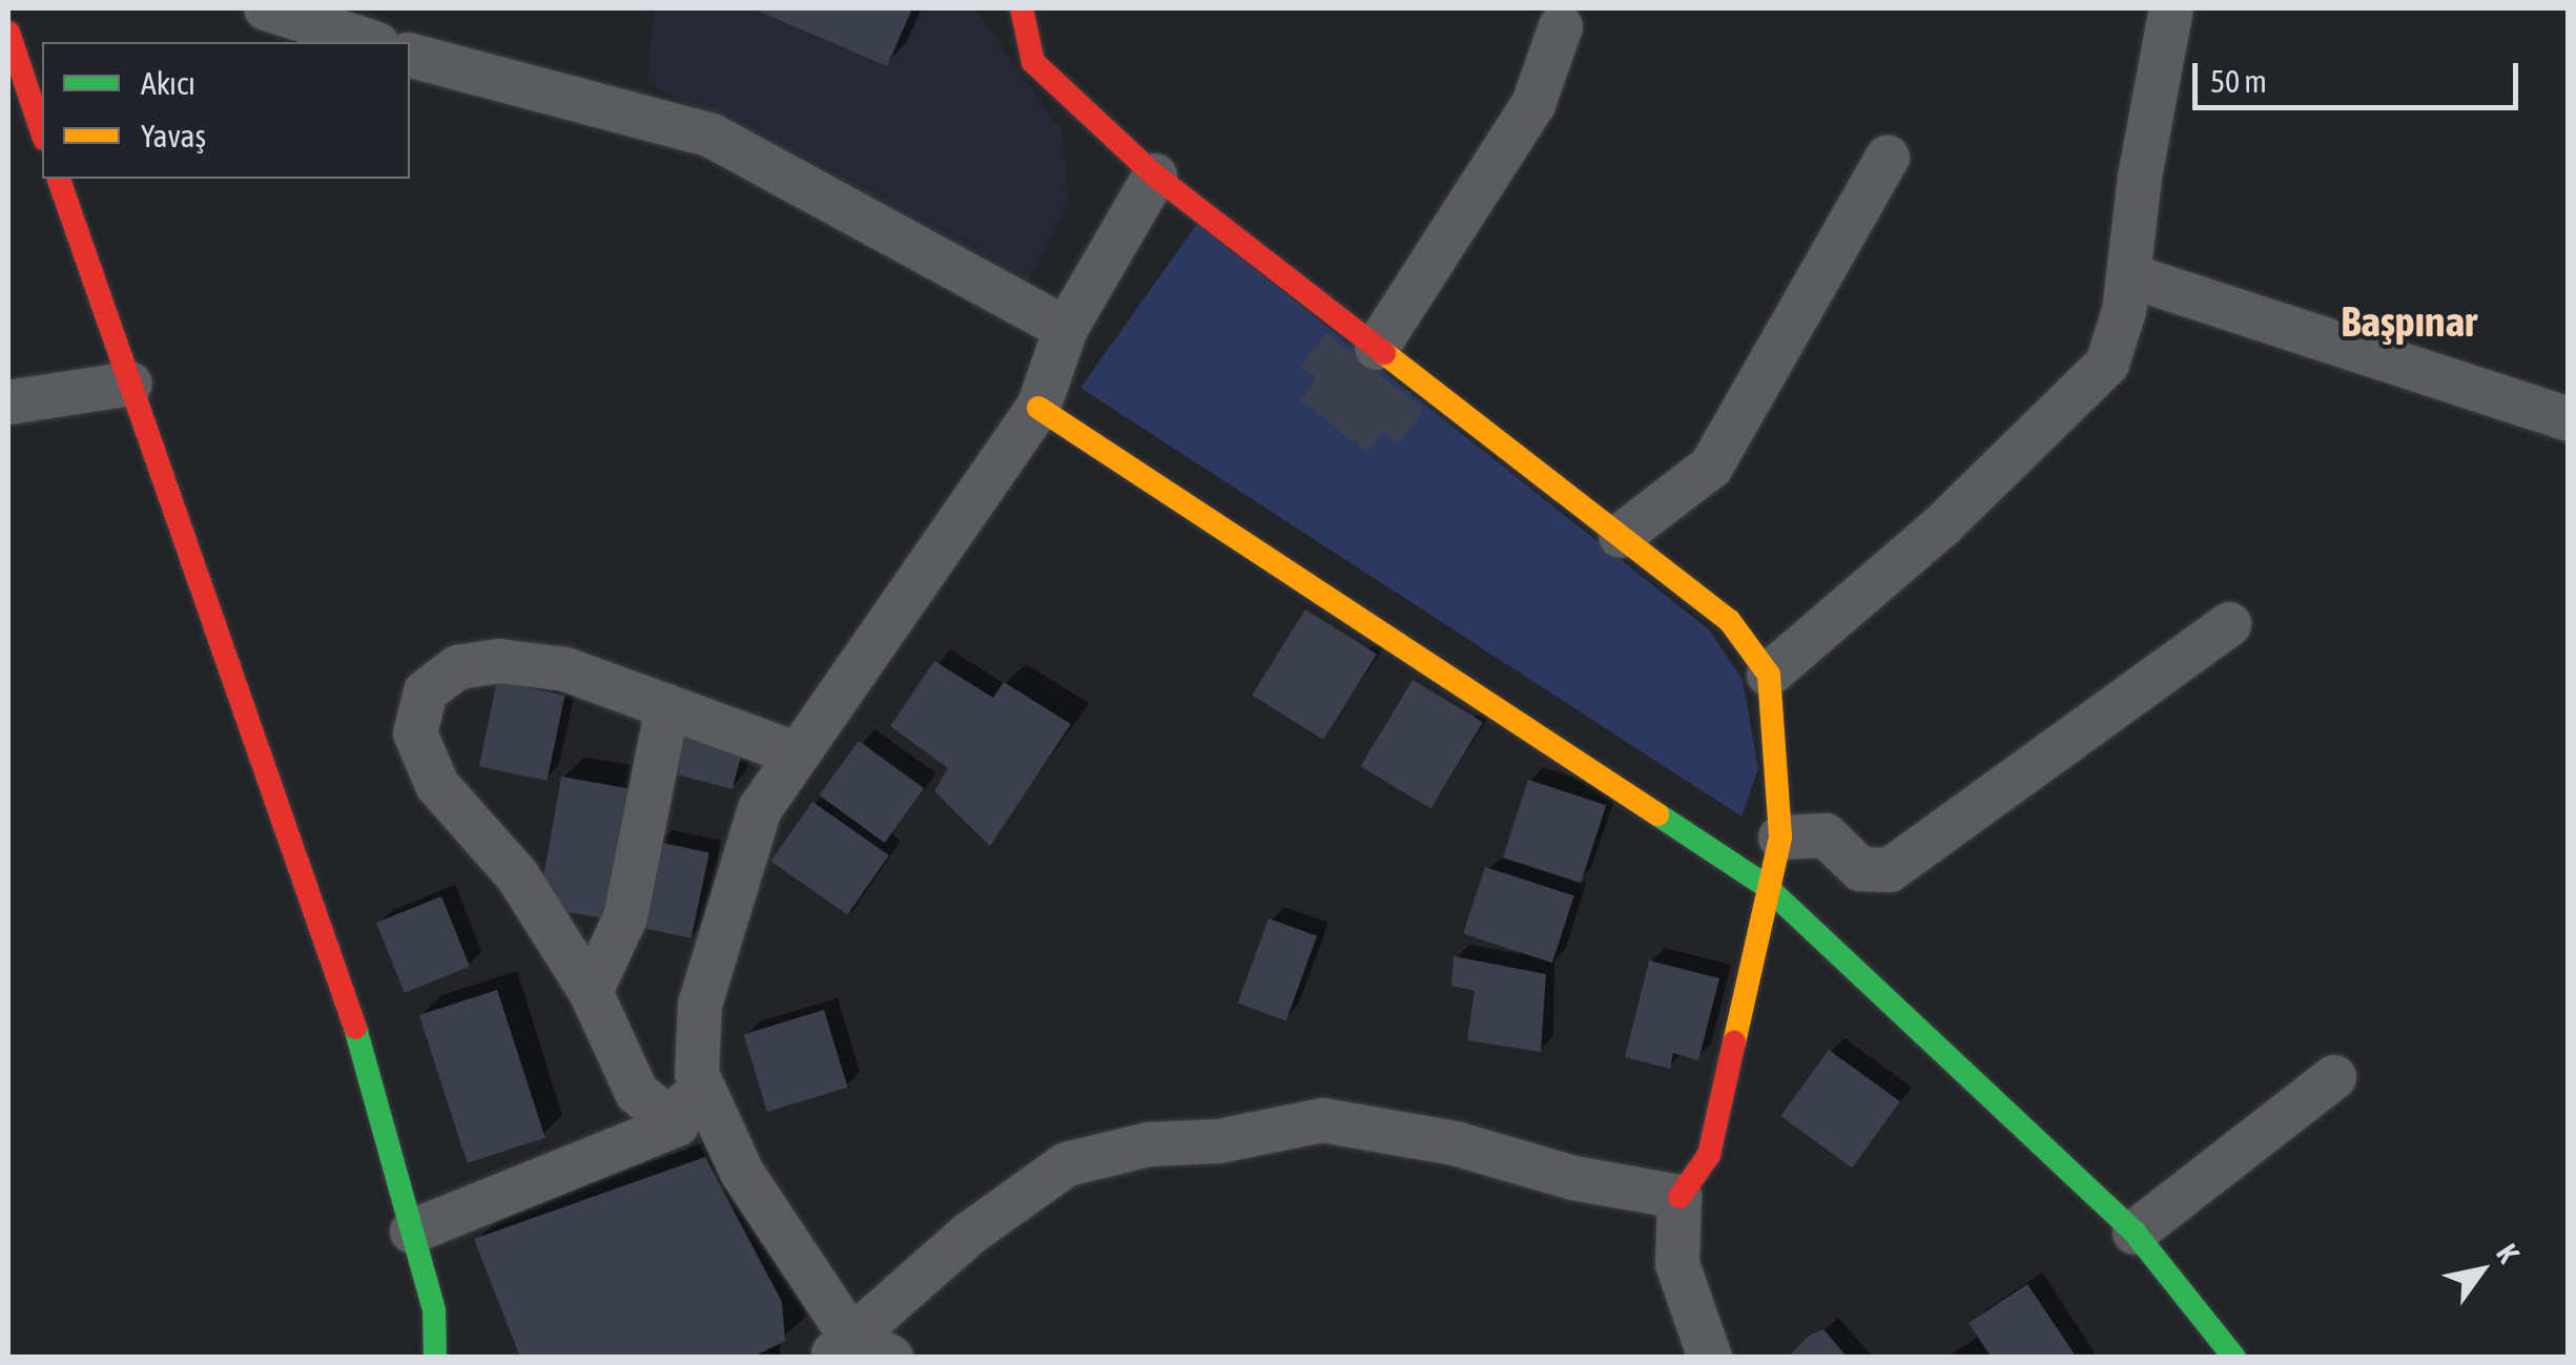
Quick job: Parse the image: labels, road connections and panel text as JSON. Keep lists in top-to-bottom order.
{
  "districts": ["Başpınar"],
  "legend": ["Akıcı", "Yavaş"],
  "scale_bar": "50 m",
  "north": "top right"
}
